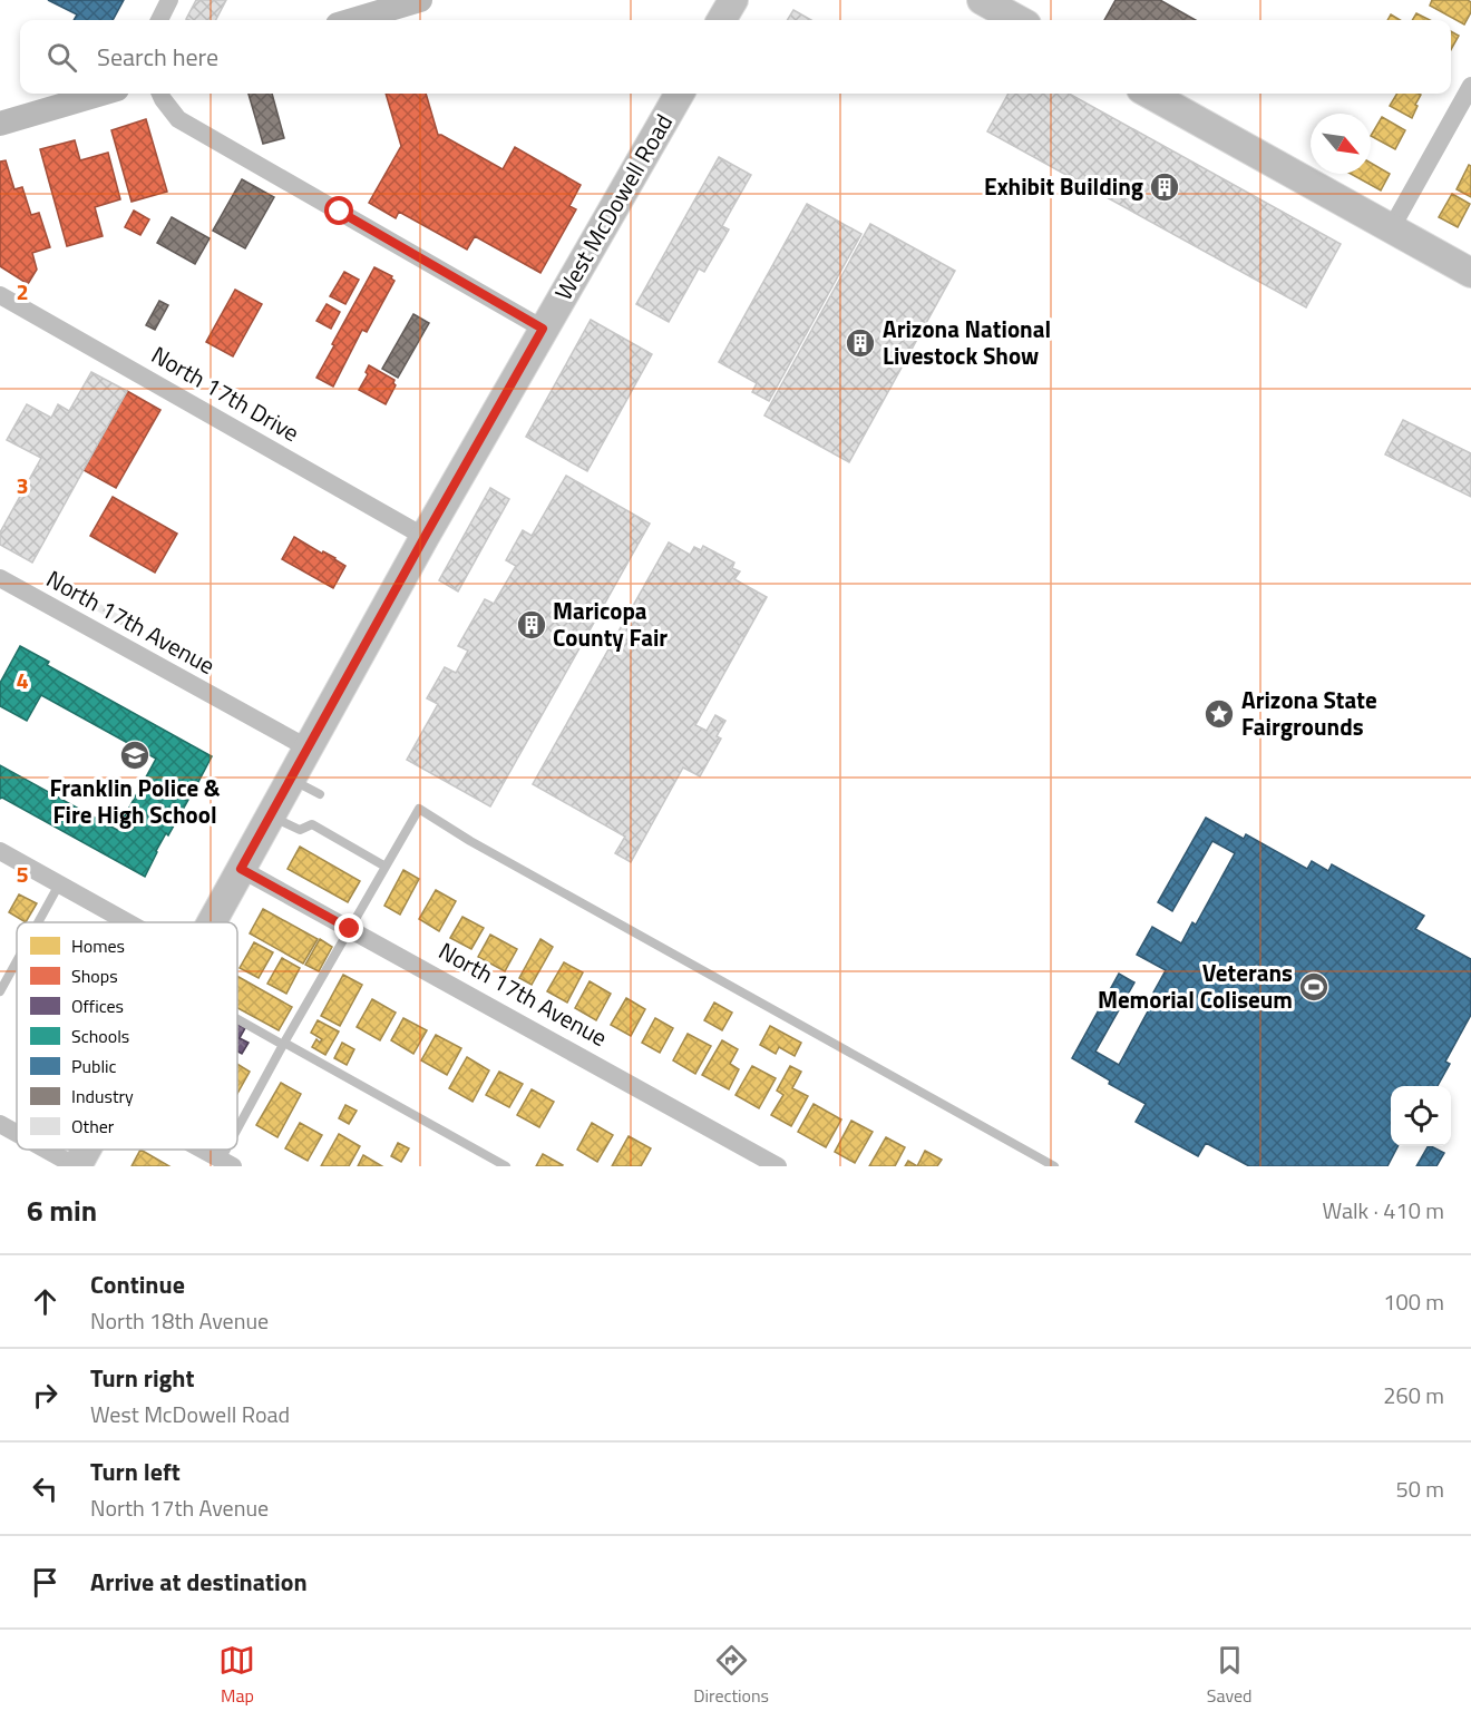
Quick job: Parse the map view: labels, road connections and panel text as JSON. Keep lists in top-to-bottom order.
{
  "streets": {
    "main road": ["West McDowell Road"],
    "street": ["North 17th Drive", "North 17th Avenue"]
  },
  "crossings": [
    ["West McDowell Road", "North 17th Drive"],
    ["West McDowell Road", "North 17th Avenue"]
  ],
  "places": {
    "building": ["Exhibit Building", "Arizona National Livestock Show", "Maricopa County Fair"],
    "place": ["Arizona State Fairgrounds"],
    "school or university": ["Franklin Police & Fire High School"],
    "sports": ["Veterans Memorial Coliseum"]
  },
  "legend": [
    "Homes",
    "Shops",
    "Offices",
    "Schools",
    "Public",
    "Industry",
    "Other"
  ],
  "north": "bottom right",
  "page": {
    "search": "Search here",
    "heading": ["6 min", "Walk · 410 m"],
    "list": [
      ["Continue", "North 18th Avenue", "100 m"],
      ["Turn right", "West McDowell Road", "260 m"],
      ["Turn left", "North 17th Avenue", "50 m"],
      "Arrive at destination"
    ],
    "nav": ["Map", "Directions", "Saved"]
  },
  "grid": {
    "rows": [
      "2",
      "3",
      "4",
      "5"
    ]
  }
}
